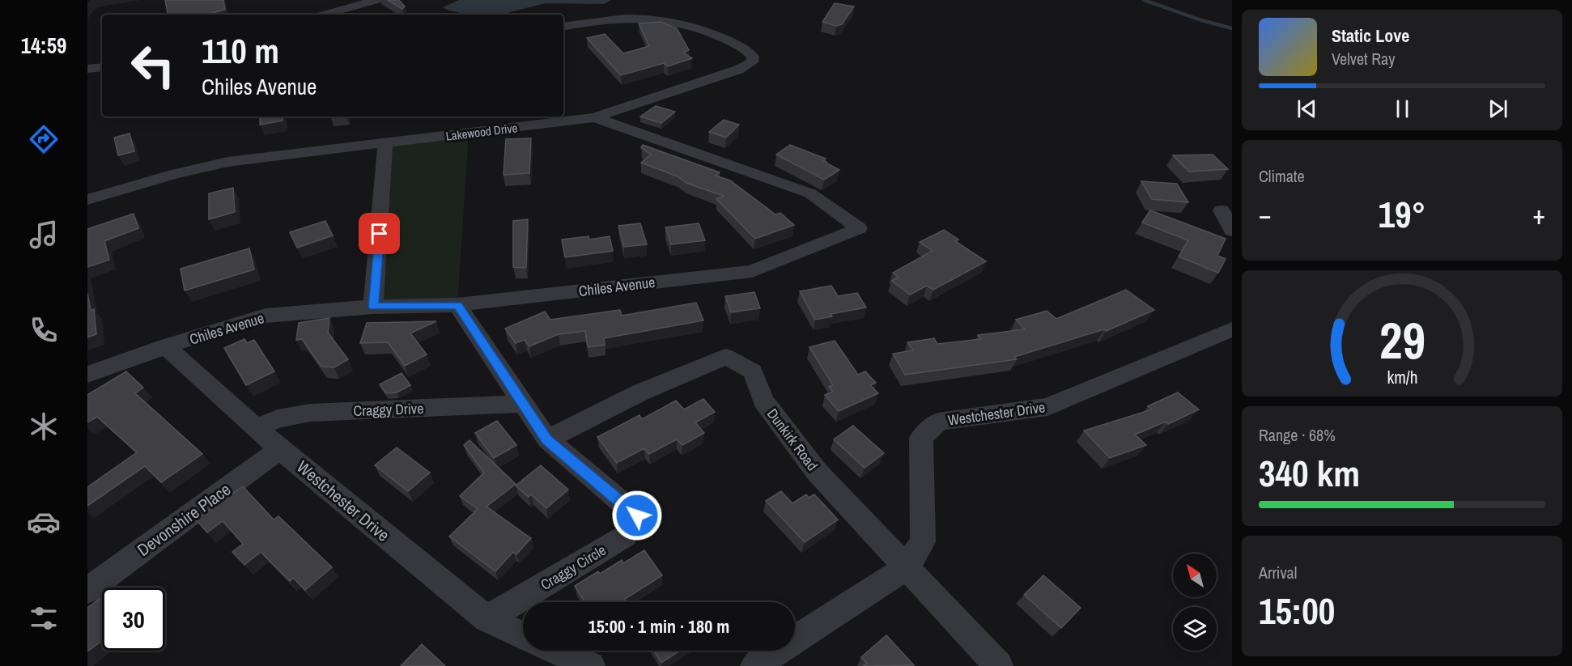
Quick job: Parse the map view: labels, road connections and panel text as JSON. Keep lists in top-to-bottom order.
{
  "streets": {
    "street": [
      "Lakewood Drive",
      "Chiles Avenue",
      "Craggy Drive",
      "Westchester Drive",
      "Dunkirk Road",
      "Devonshire Place",
      "Craggy Circle"
    ]
  },
  "crossings": [
    ["Lakewood Drive", "Chiles Avenue"],
    ["Chiles Avenue", "Westchester Drive"],
    ["Chiles Avenue", "Craggy Circle"],
    ["Craggy Drive", "Westchester Drive"],
    ["Craggy Drive", "Craggy Circle"],
    ["Westchester Drive", "Dunkirk Road"],
    ["Westchester Drive", "Devonshire Place"],
    ["Westchester Drive", "Craggy Circle"],
    ["Dunkirk Road", "Craggy Circle"]
  ],
  "north": "top left",
  "page": {
    "tabs": "14:59",
    "turn": ["110 m", "Chiles Avenue"],
    "song": ["Static Love", "Velvet Ray"],
    "tile": [
      "Climate",
      ["Range · 68%", "340 km"],
      ["Arrival", "15:00"]
    ],
    "heat": ["−", "19°", "+"],
    "limit": "30",
    "trip": "15:00 · 1 min · 180 m",
    "gauge": ["29", "km/h"]
  }
}
